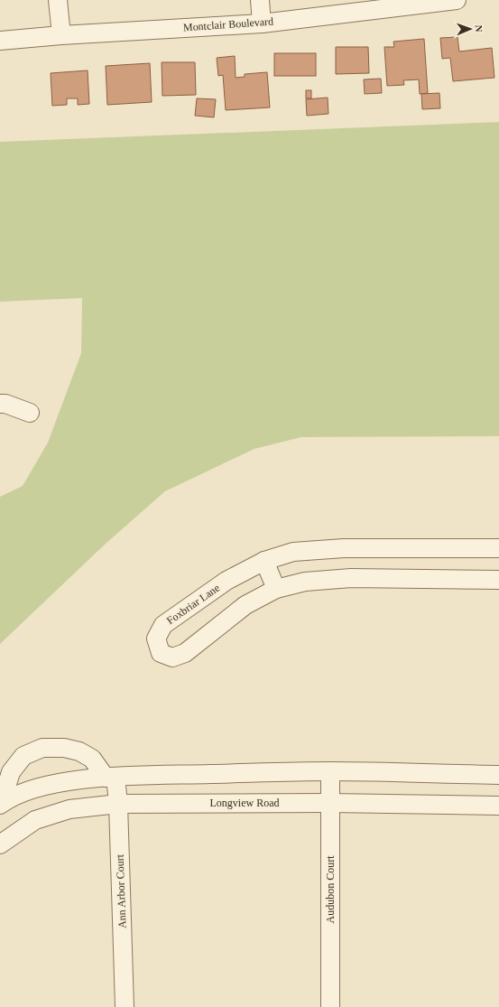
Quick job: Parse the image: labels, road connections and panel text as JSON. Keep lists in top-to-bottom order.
{
  "streets": {
    "street": [
      "Montclair Boulevard",
      "Foxbriar Lane",
      "Longview Road",
      "Audubon Court",
      "Ann Arbor Court"
    ]
  },
  "crossings": [
    ["Longview Road", "Audubon Court"],
    ["Longview Road", "Ann Arbor Court"]
  ],
  "north": "right"
}
